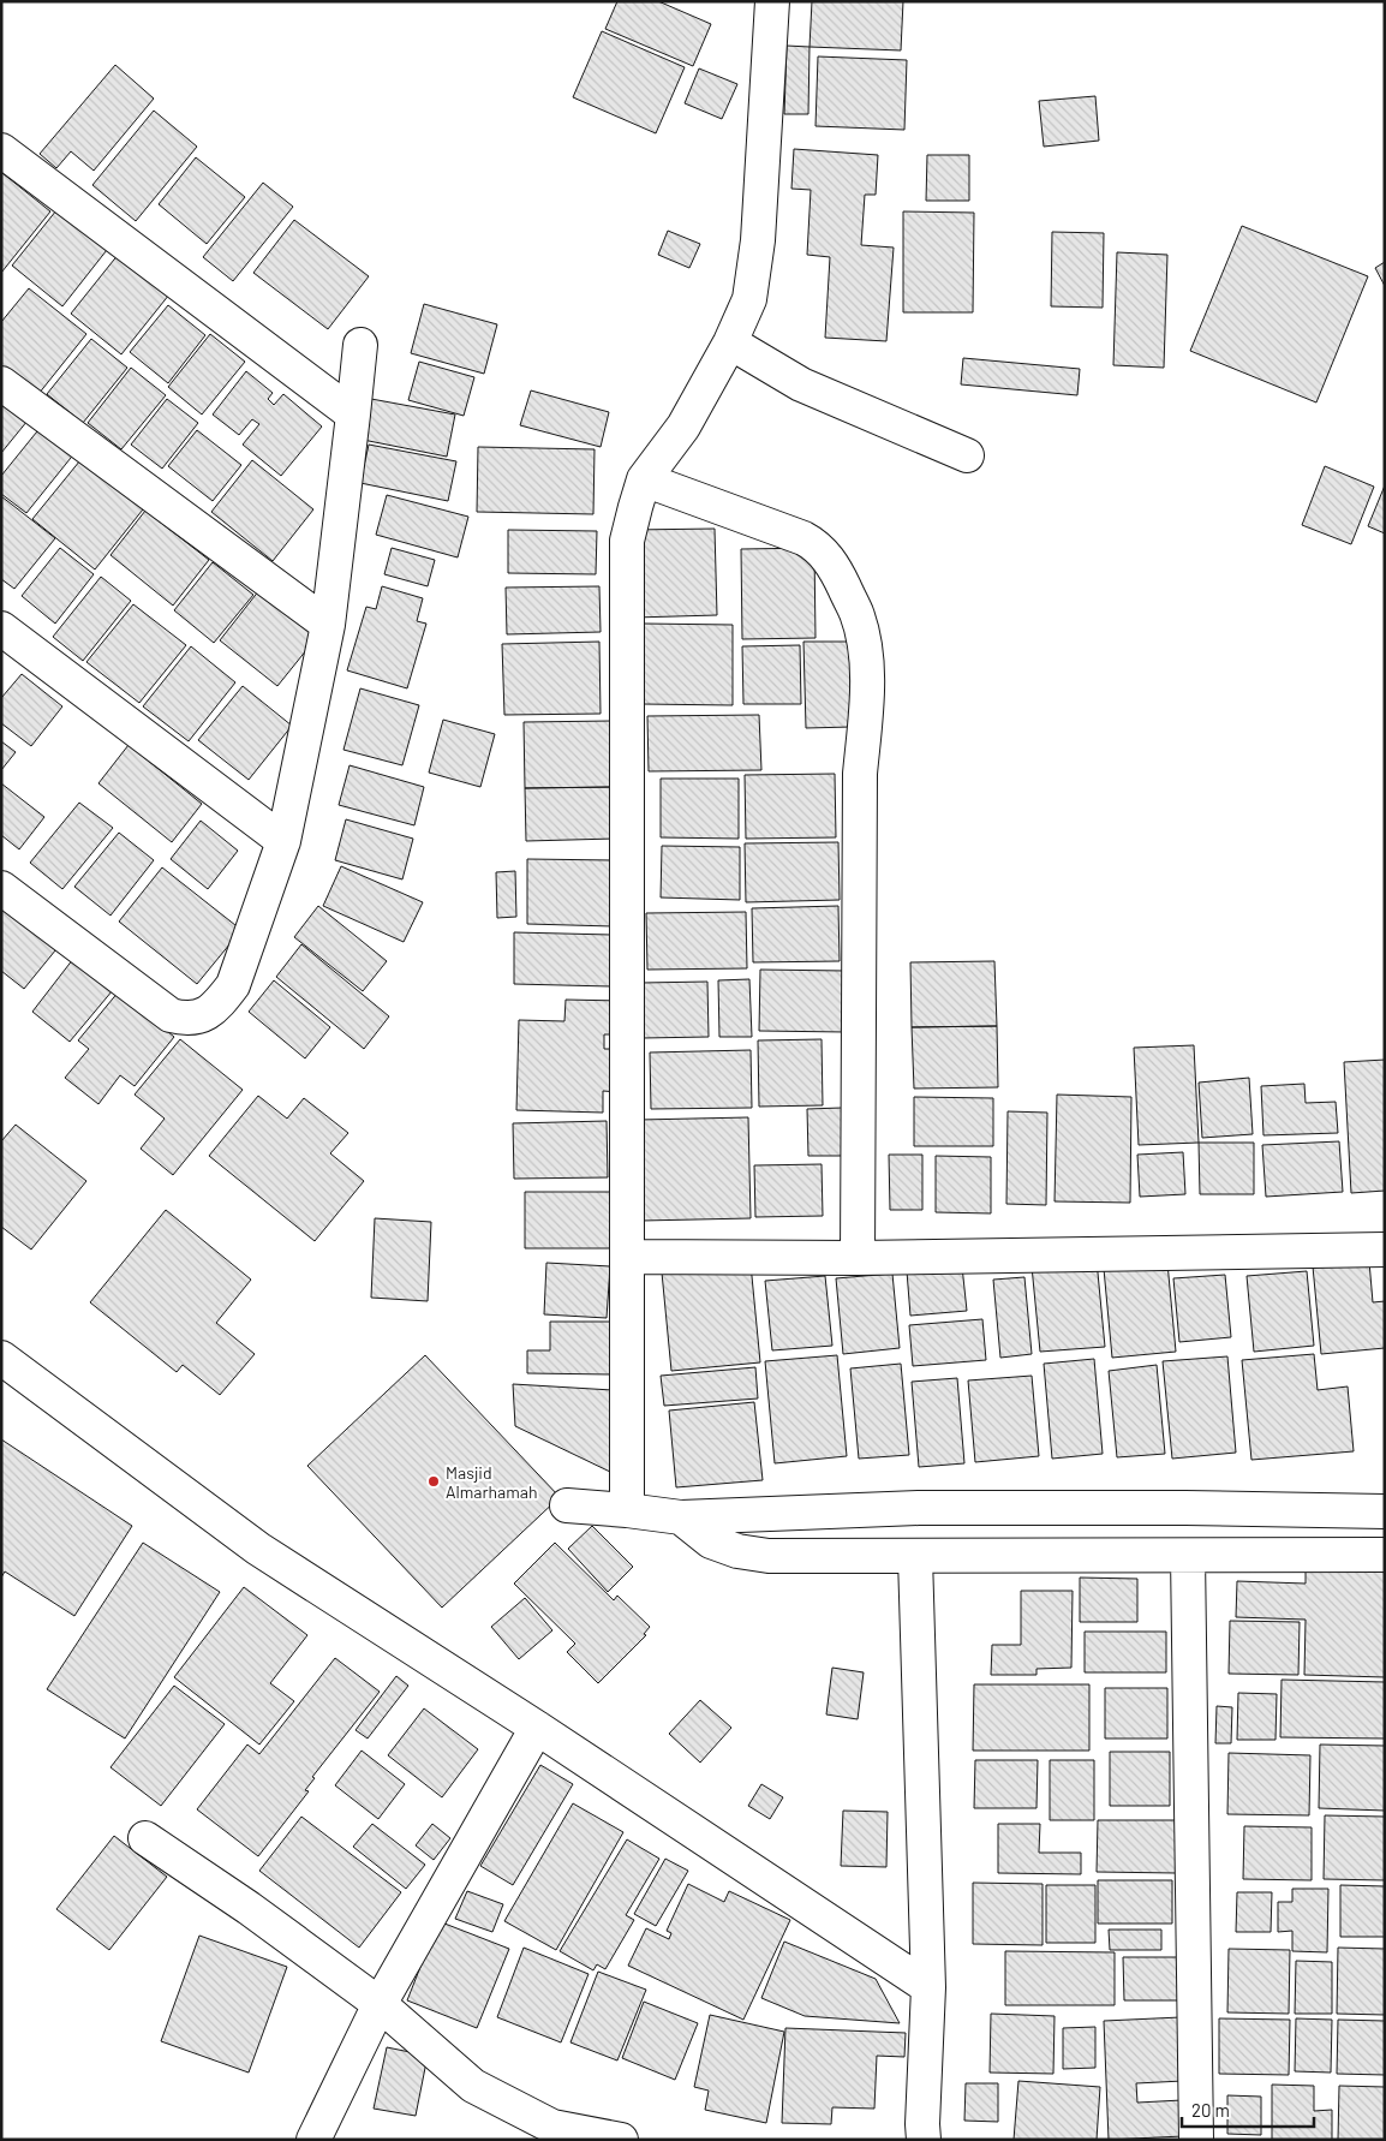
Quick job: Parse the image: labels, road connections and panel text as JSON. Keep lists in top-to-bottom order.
{
  "places": ["Masjid Almarhamah"],
  "scale_bar": "20 m"
}
